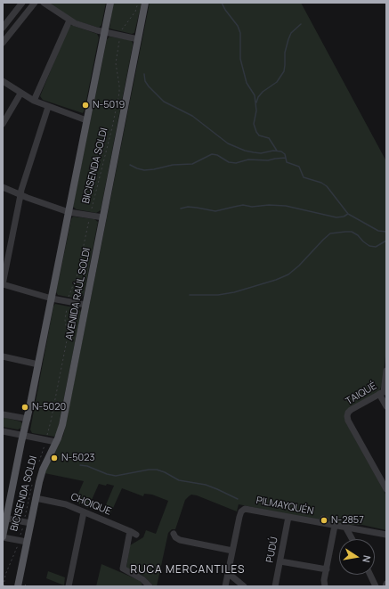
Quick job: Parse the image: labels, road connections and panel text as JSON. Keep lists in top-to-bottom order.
{
  "streets": {
    "main road": ["AVENIDA RAÚL SOLDI"],
    "street": [
      "TAIQUÉ",
      "CHOIQUE",
      "PILMAYQUÉN",
      "PUDÚ"
    ],
    "path": ["BICISENDA SOLDI"]
  },
  "crossings": [
    ["BICISENDA SOLDI", "AVENIDA RAÚL SOLDI"],
    ["AVENIDA RAÚL SOLDI", "CHOIQUE"],
    ["PILMAYQUÉN", "PUDÚ"]
  ],
  "districts": ["RUCA MERCANTILES"],
  "places": [
    "N-5019",
    "N-5020",
    "N-5023",
    "N-2857"
  ],
  "north": "right"
}
